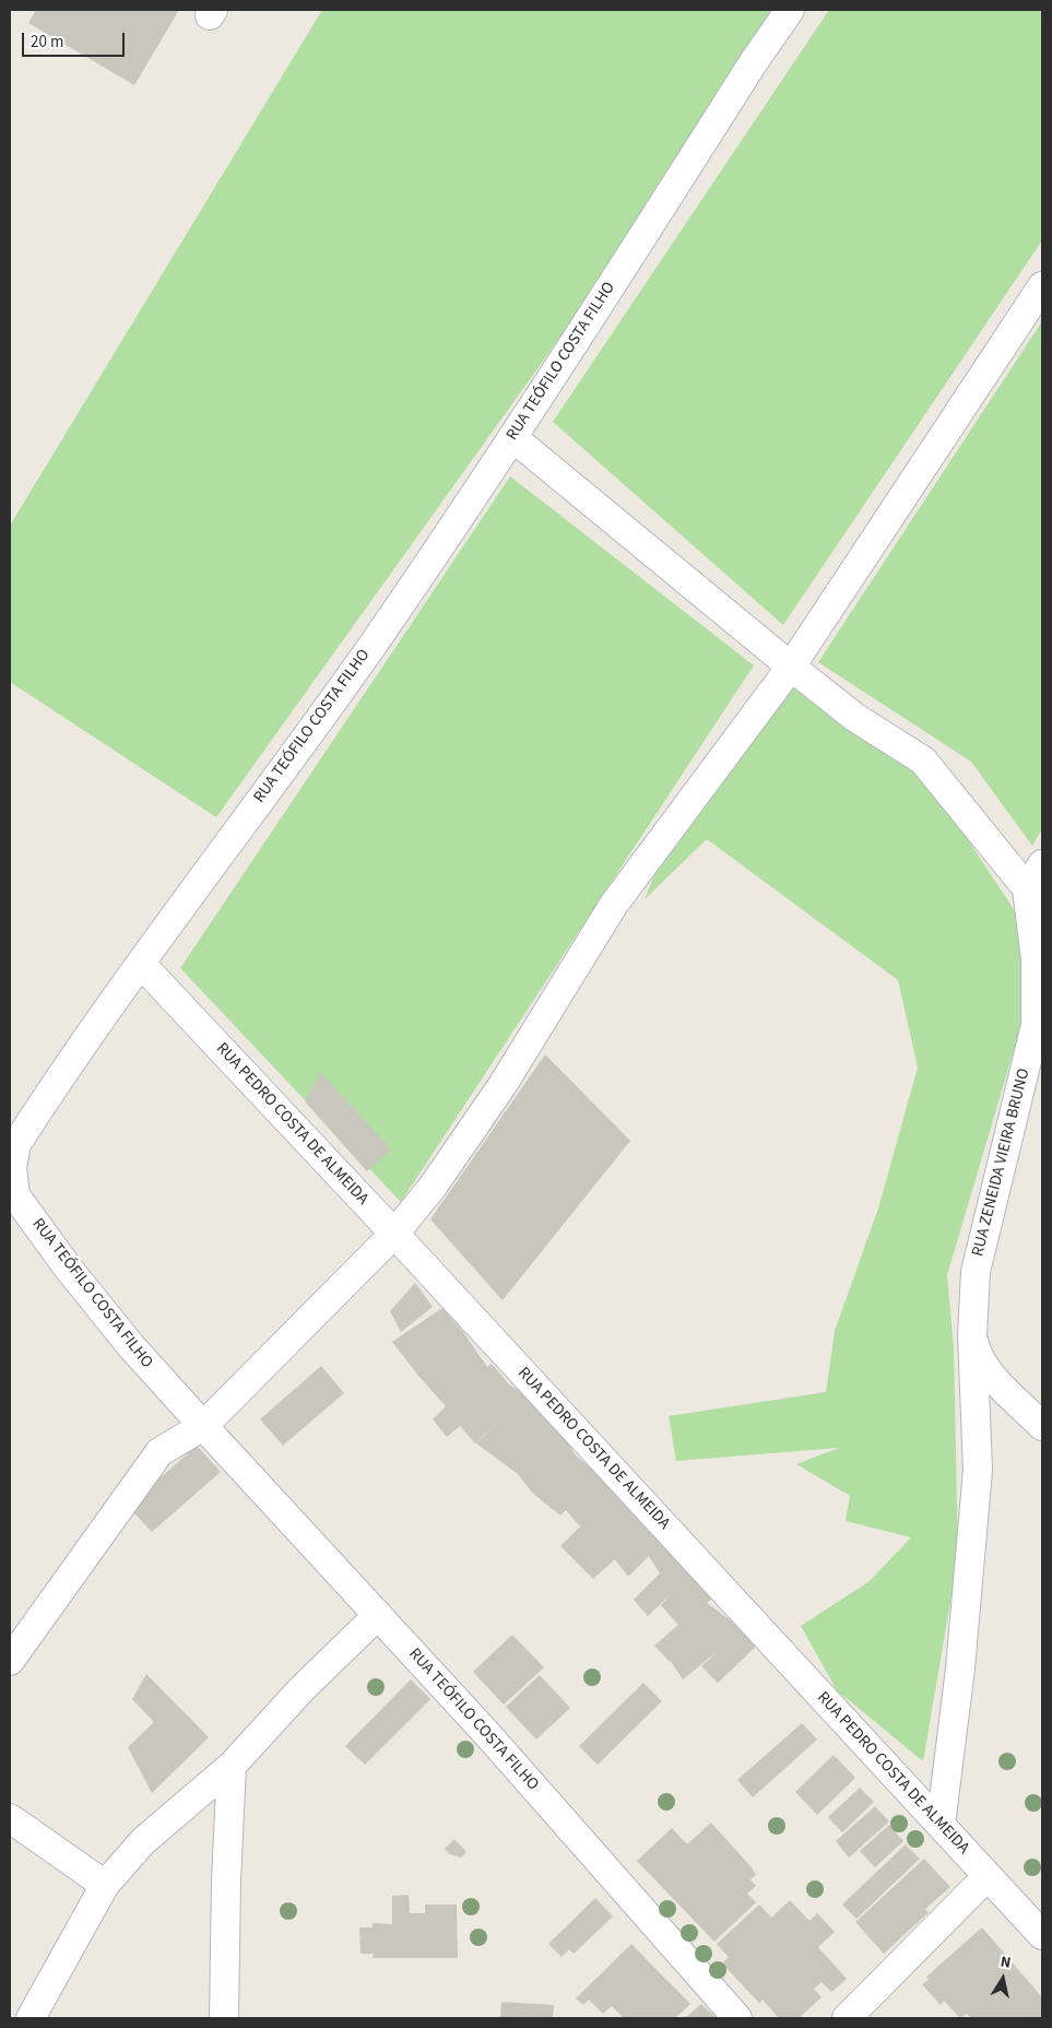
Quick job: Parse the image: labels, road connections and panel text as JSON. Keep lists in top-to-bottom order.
{
  "streets": {
    "street": ["RUA TEÓFILO COSTA FILHO", "RUA PEDRO COSTA DE ALMEIDA", "RUA ZENEIDA VIEIRA BRUNO"]
  },
  "crossings": [
    ["RUA TEÓFILO COSTA FILHO", "RUA PEDRO COSTA DE ALMEIDA"],
    ["RUA PEDRO COSTA DE ALMEIDA", "RUA ZENEIDA VIEIRA BRUNO"]
  ],
  "scale_bar": "20 m",
  "north": "top"
}
